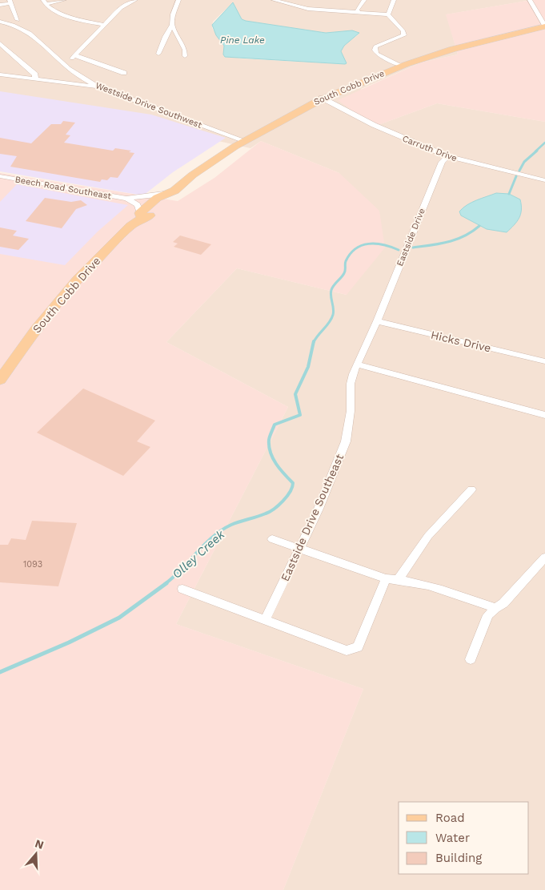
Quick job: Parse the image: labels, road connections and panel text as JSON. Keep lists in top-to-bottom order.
{
  "streets": {
    "main road": ["South Cobb Drive"],
    "street": [
      "Westside Drive Southwest",
      "Carruth Drive",
      "Beech Road Southeast",
      "Eastside Drive",
      "Hicks Drive",
      "Eastside Drive Southeast"
    ]
  },
  "crossings": [
    ["South Cobb Drive", "Westside Drive Southwest"],
    ["South Cobb Drive", "Carruth Drive"],
    ["South Cobb Drive", "Beech Road Southeast"],
    ["Carruth Drive", "Eastside Drive"],
    ["Eastside Drive", "Hicks Drive"],
    ["Eastside Drive", "Eastside Drive Southeast"],
    ["Hicks Drive", "Eastside Drive Southeast"]
  ],
  "water": ["Pine Lake", "Olley Creek"],
  "house_numbers": ["1093"],
  "legend": ["Road", "Water", "Building"],
  "north": "top"
}
